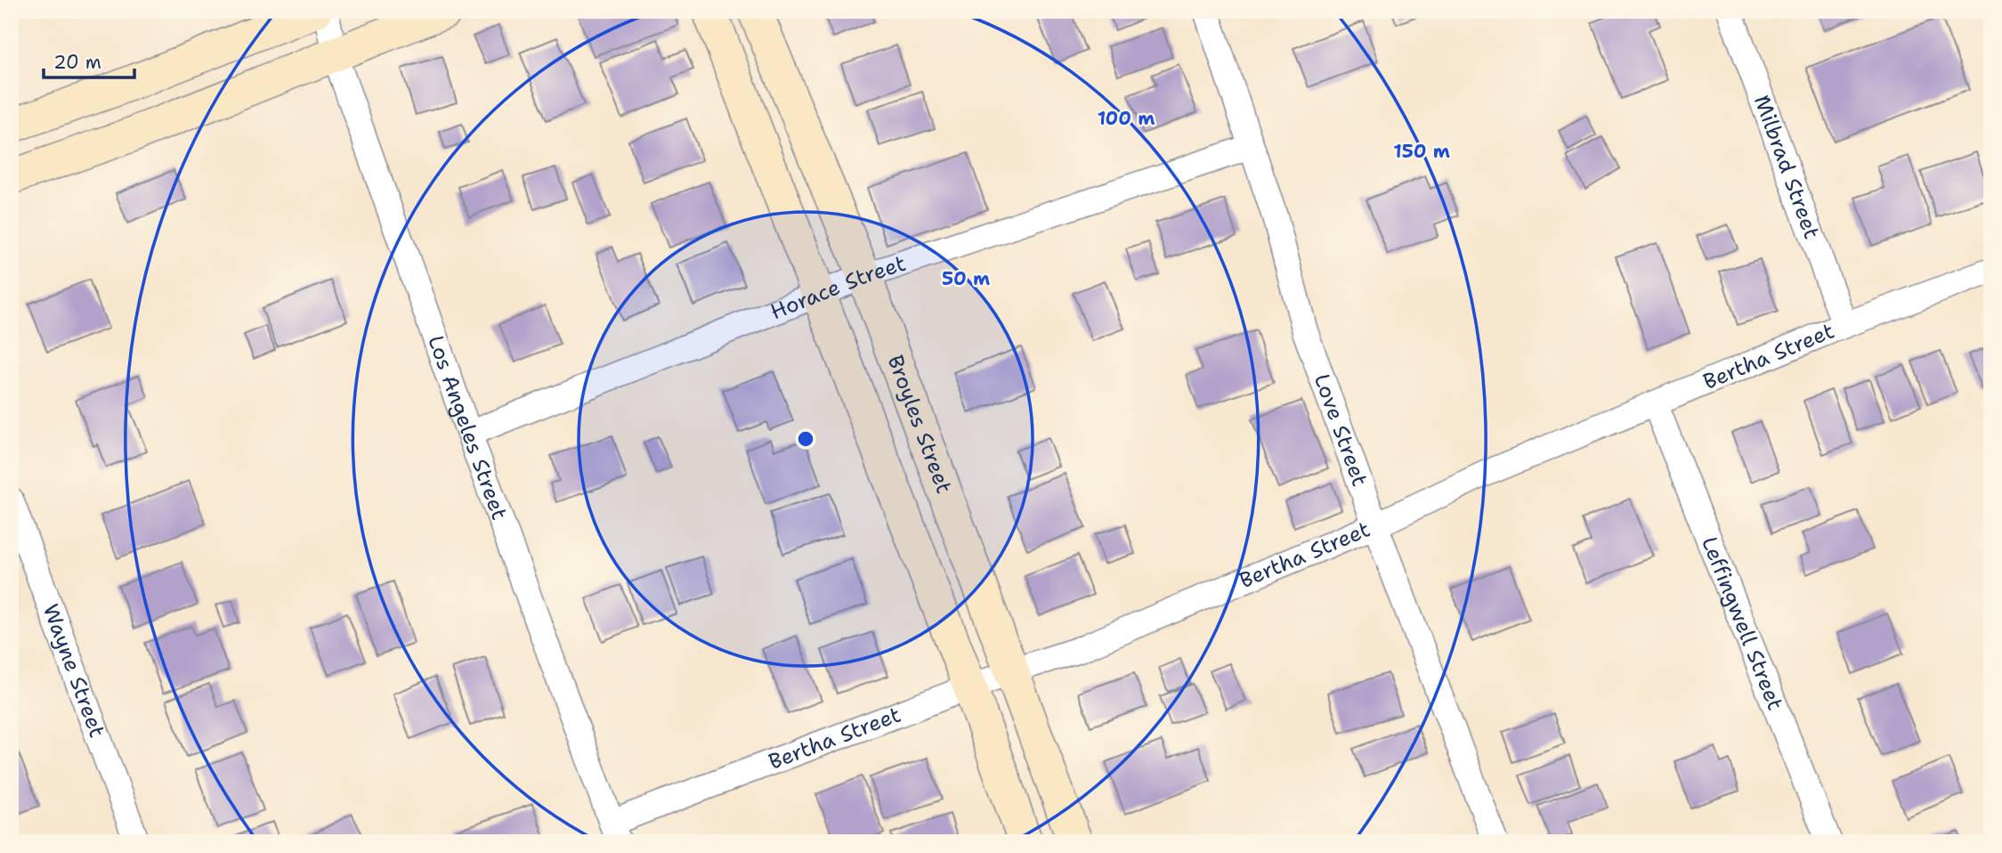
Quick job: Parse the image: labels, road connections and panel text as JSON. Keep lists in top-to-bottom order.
{
  "streets": {
    "main road": ["Broyles Street"],
    "street": [
      "Milbrad Street",
      "Horace Street",
      "Bertha Street",
      "Los Angeles Street",
      "Love Street",
      "Leffingwell Street",
      "Wayne Street"
    ]
  },
  "crossings": [
    ["Milbrad Street", "Bertha Street"],
    ["Horace Street", "Broyles Street"],
    ["Horace Street", "Los Angeles Street"],
    ["Horace Street", "Love Street"],
    ["Bertha Street", "Broyles Street"],
    ["Bertha Street", "Los Angeles Street"],
    ["Bertha Street", "Love Street"],
    ["Bertha Street", "Leffingwell Street"]
  ],
  "scale_bar": "20 m",
  "rings": ["100 m", "150 m", "50 m"]
}
